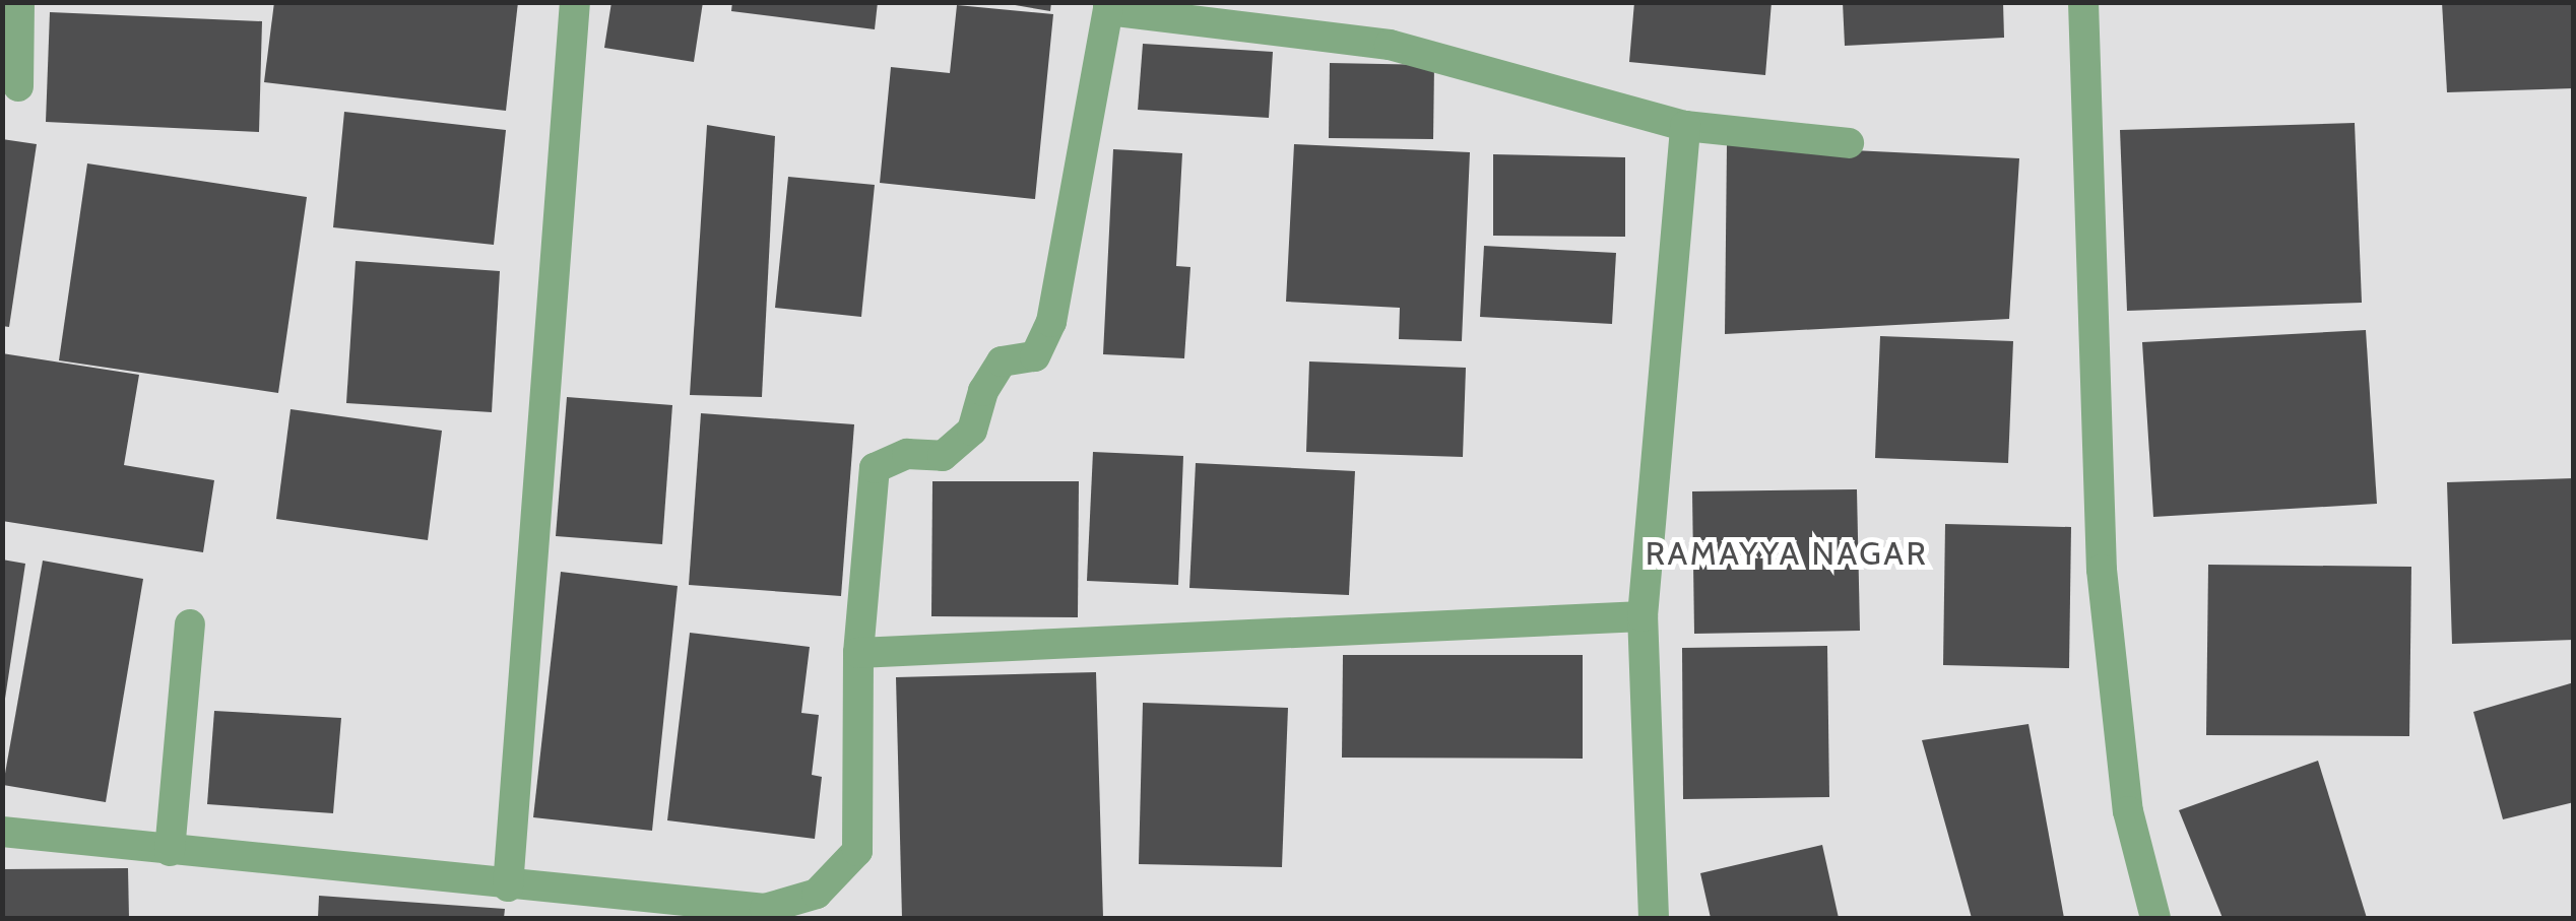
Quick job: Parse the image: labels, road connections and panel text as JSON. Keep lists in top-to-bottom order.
{
  "districts": ["RAMAYYA NAGAR"]
}
